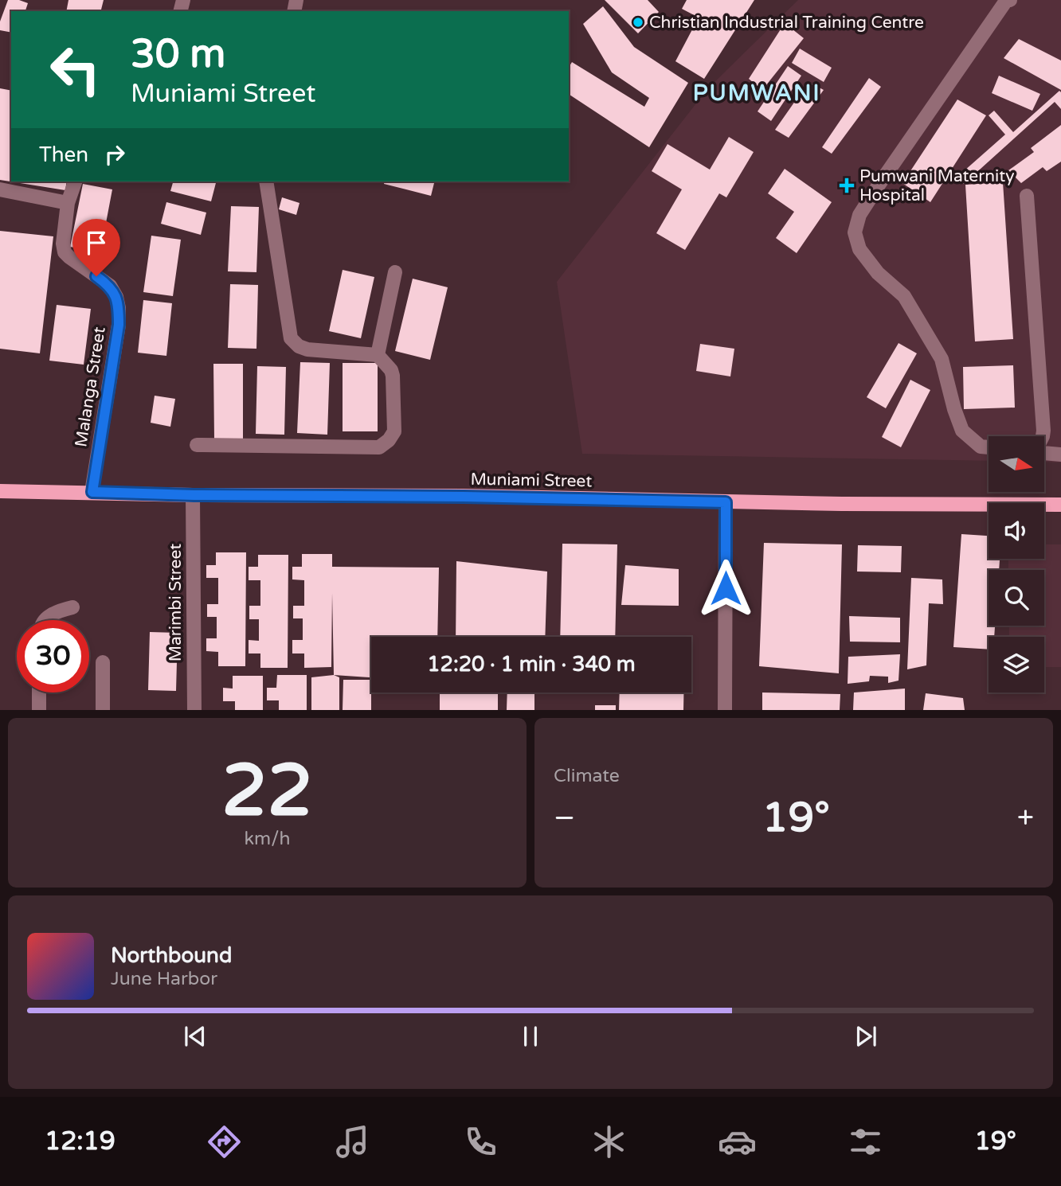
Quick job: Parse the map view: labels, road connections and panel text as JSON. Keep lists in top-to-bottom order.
{
  "streets": {
    "main road": ["Muniami Street"],
    "street": ["Malanga Street", "Marimbi Street"]
  },
  "crossings": [
    ["Malanga Street", "Muniami Street"],
    ["Muniami Street", "Marimbi Street"]
  ],
  "districts": ["PUMWANI"],
  "places": {
    "other": ["Christian Industrial Training Centre"],
    "health": ["Pumwani Maternity Hospital"]
  },
  "north": "right",
  "page": {
    "turn": ["30 m", "Muniami Street"],
    "then": "Then",
    "limit": "30",
    "trip": "12:20 · 1 min · 340 m",
    "tile": [
      ["22", "km/h"],
      "Climate"
    ],
    "heat": ["−", "19°", "+"],
    "song": ["Northbound", "June Harbor"],
    "tabs": ["12:19", "19°"]
  }
}
